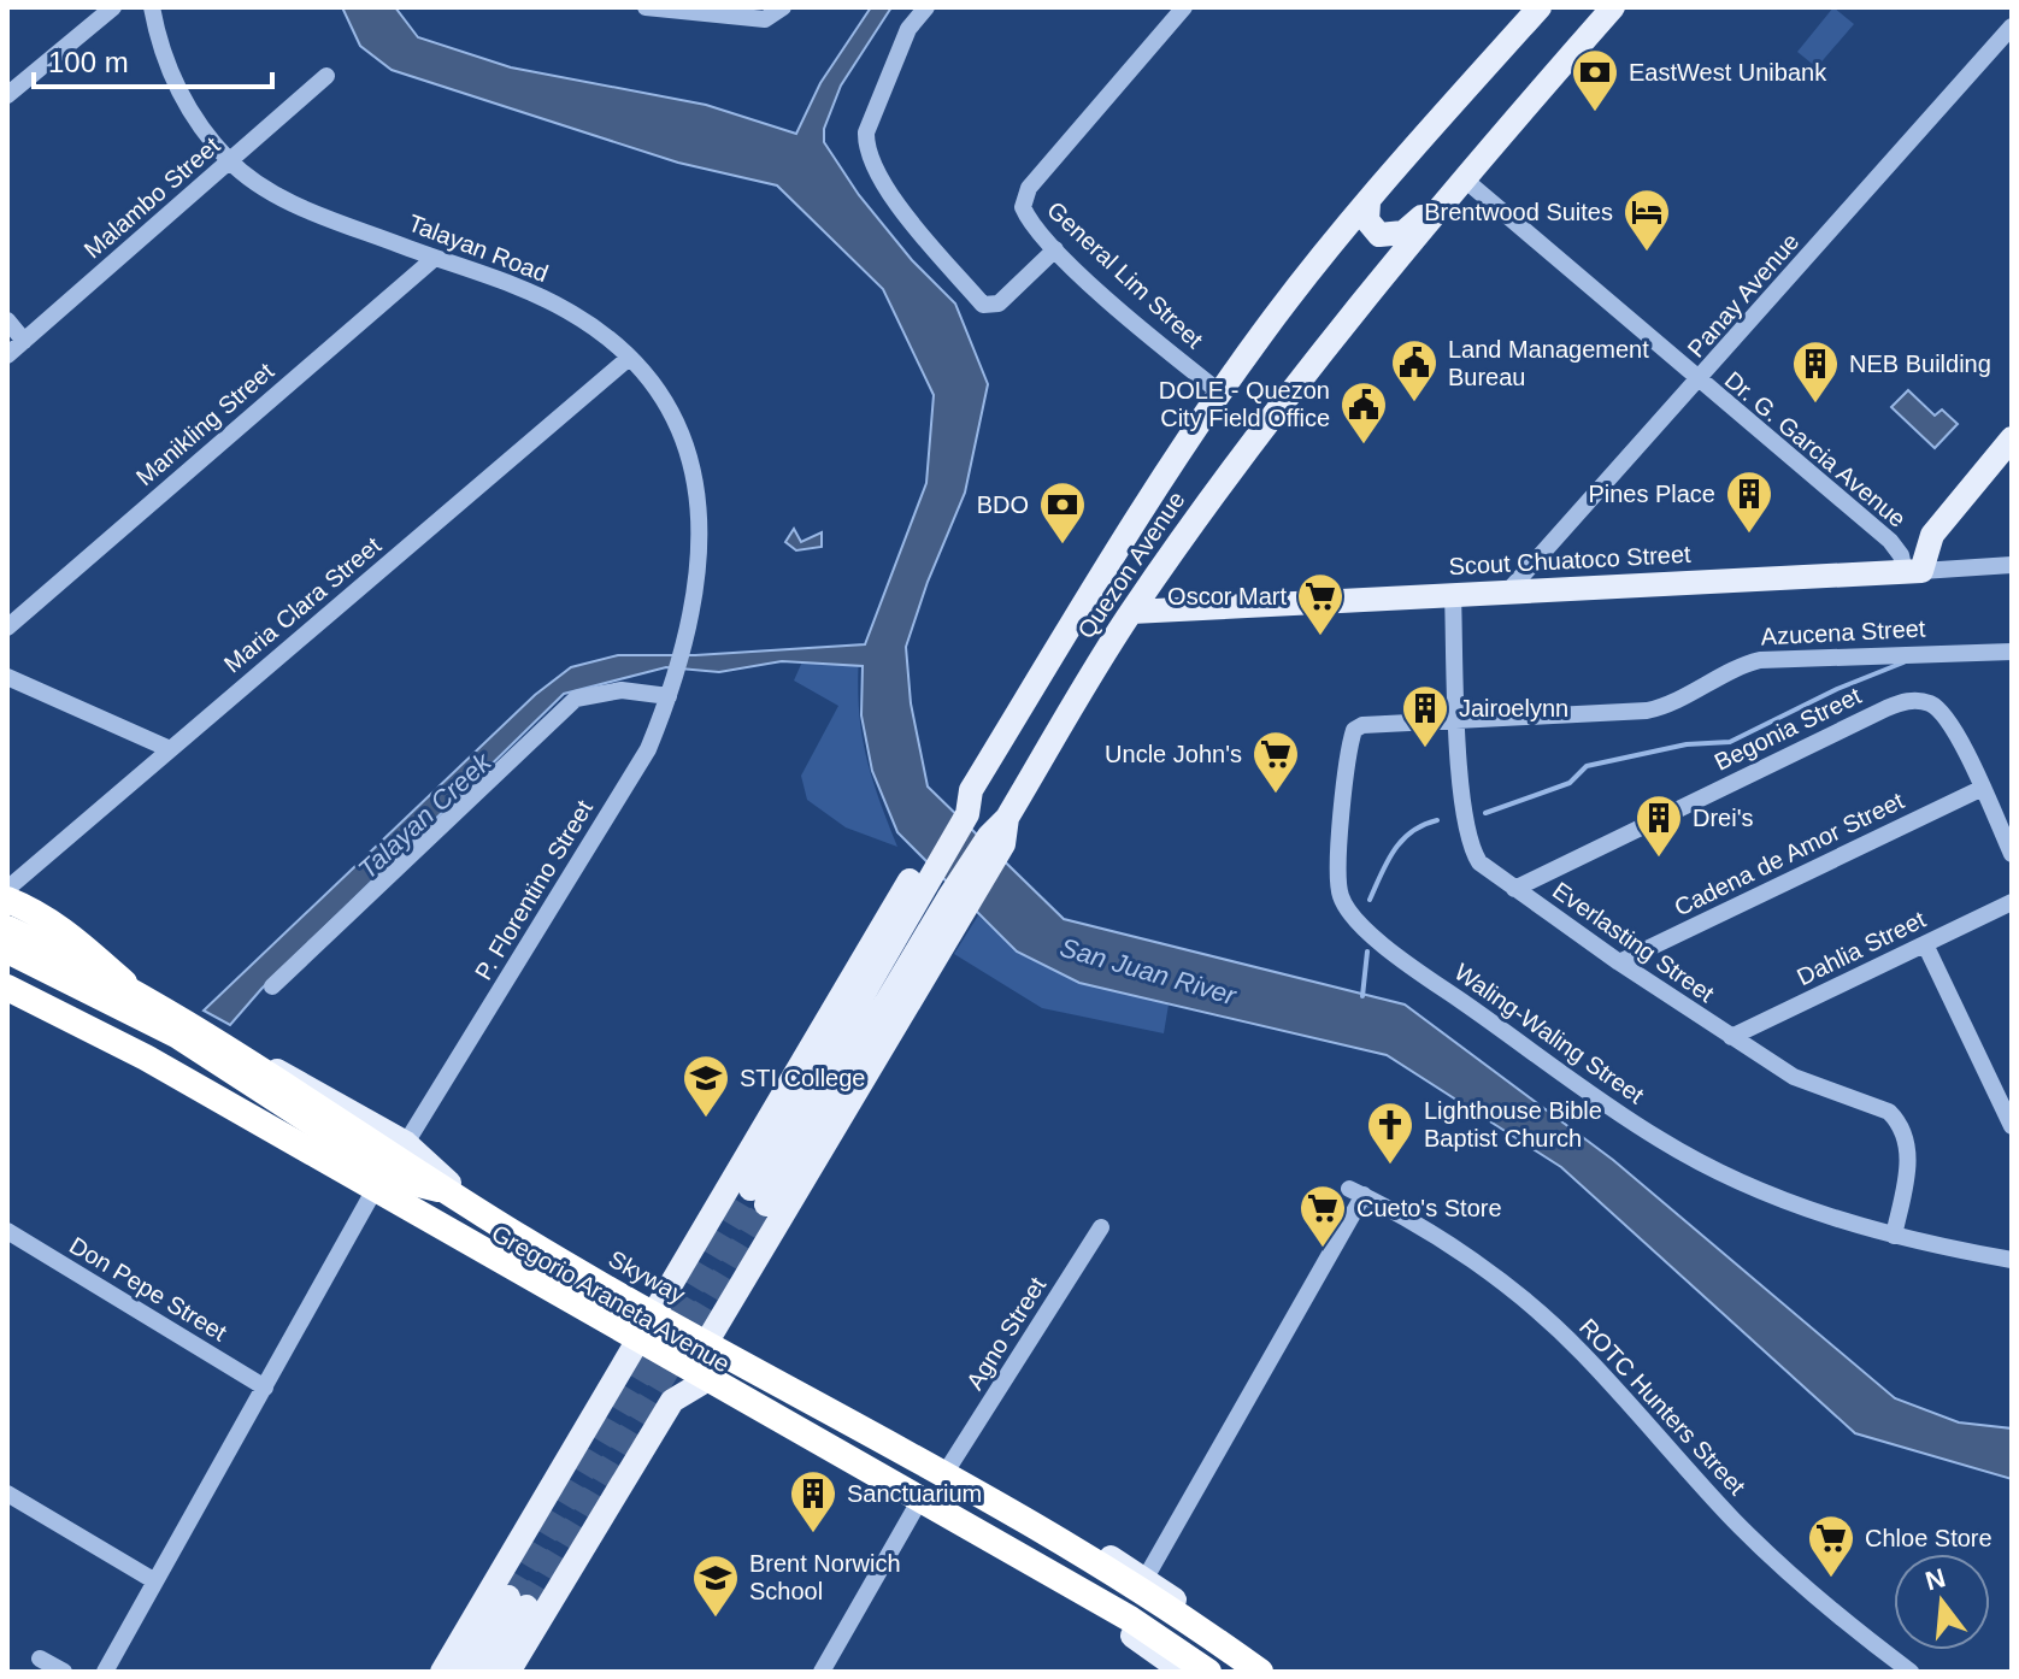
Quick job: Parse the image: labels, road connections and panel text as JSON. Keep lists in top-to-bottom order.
{
  "streets": {
    "highway": ["Skyway"],
    "main road": ["Scout Chuatoco Street", "Quezon Avenue", "Gregorio Araneta Avenue"],
    "street": [
      "Malambo Street",
      "Talayan Road",
      "General Lim Street",
      "Panay Avenue",
      "Manikling Street",
      "Dr. G. Garcia Avenue",
      "Maria Clara Street",
      "Azucena Street",
      "Begonia Street",
      "Cadena de Amor Street",
      "P. Florentino Street",
      "Everlasting Street",
      "Dahlia Street",
      "Waling-Waling Street",
      "Don Pepe Street",
      "Agno Street",
      "ROTC Hunters Street"
    ]
  },
  "crossings": [
    ["Malambo Street", "Talayan Road"],
    ["Talayan Road", "Manikling Street"],
    ["Talayan Road", "Maria Clara Street"],
    ["Talayan Road", "P. Florentino Street"],
    ["General Lim Street", "Quezon Avenue"],
    ["Panay Avenue", "Dr. G. Garcia Avenue"],
    ["Panay Avenue", "Scout Chuatoco Street"],
    ["Dr. G. Garcia Avenue", "Scout Chuatoco Street"],
    ["Dr. G. Garcia Avenue", "Quezon Avenue"],
    ["Scout Chuatoco Street", "Quezon Avenue"],
    ["Scout Chuatoco Street", "Everlasting Street"],
    ["Azucena Street", "Everlasting Street"],
    ["Azucena Street", "Waling-Waling Street"],
    ["Begonia Street", "Cadena de Amor Street"],
    ["Begonia Street", "Everlasting Street"],
    ["Cadena de Amor Street", "Everlasting Street"],
    ["P. Florentino Street", "Gregorio Araneta Avenue"],
    ["Everlasting Street", "Dahlia Street"],
    ["Everlasting Street", "Waling-Waling Street"],
    ["Skyway", "Gregorio Araneta Avenue"],
    ["Gregorio Araneta Avenue", "Agno Street"],
    ["Gregorio Araneta Avenue", "ROTC Hunters Street"]
  ],
  "water": ["Talayan Creek", "San Juan River"],
  "places": {
    "bank": ["EastWest Unibank", "BDO"],
    "hotel": ["Brentwood Suites"],
    "public building": ["Land Management Bureau", "DOLE - Quezon City Field Office"],
    "building": [
      "NEB Building",
      "Pines Place",
      "Jairoelynn",
      "Drei's",
      "Sanctuarium"
    ],
    "supermarket": [
      "Oscor Mart",
      "Uncle John's",
      "Cueto's Store",
      "Chloe Store"
    ],
    "school or university": ["STI College", "Brent Norwich School"],
    "church": ["Lighthouse Bible Baptist Church"]
  },
  "scale_bar": "100 m",
  "north": "top"
}
